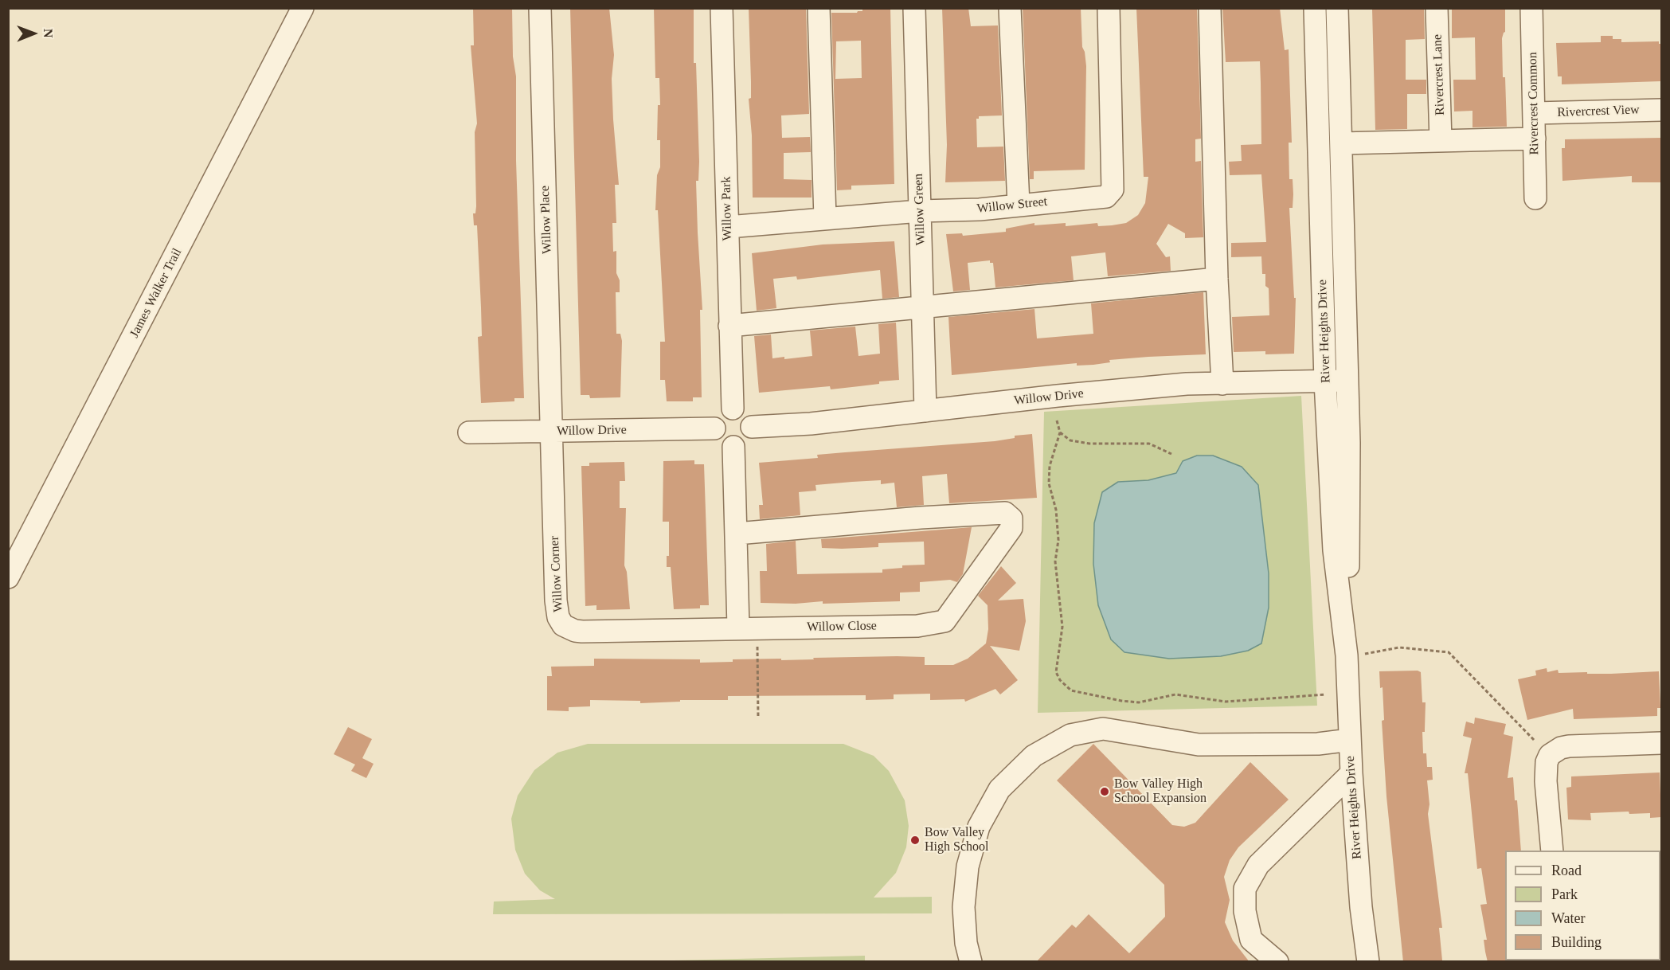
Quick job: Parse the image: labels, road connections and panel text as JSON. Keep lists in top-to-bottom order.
{
  "streets": {
    "street": [
      "Rivercrest Lane",
      "Rivercrest Common",
      "Rivercrest View",
      "Willow Street",
      "Willow Park",
      "Willow Green",
      "Willow Place",
      "James Walker Trail",
      "River Heights Drive",
      "Willow Drive",
      "Willow Corner",
      "Willow Close"
    ]
  },
  "crossings": [
    ["Rivercrest Common", "Rivercrest View"],
    ["Willow Street", "Willow Park"],
    ["Willow Street", "Willow Green"],
    ["Willow Park", "Willow Drive"],
    ["Willow Green", "Willow Drive"],
    ["Willow Place", "Willow Drive"],
    ["Willow Place", "Willow Corner"],
    ["River Heights Drive", "Willow Drive"],
    ["Willow Drive", "Willow Corner"],
    ["Willow Corner", "Willow Close"]
  ],
  "places": ["Bow Valley High School Expansion", "Bow Valley High School"],
  "legend": [
    "Road",
    "Park",
    "Water",
    "Building"
  ],
  "north": "right"
}
